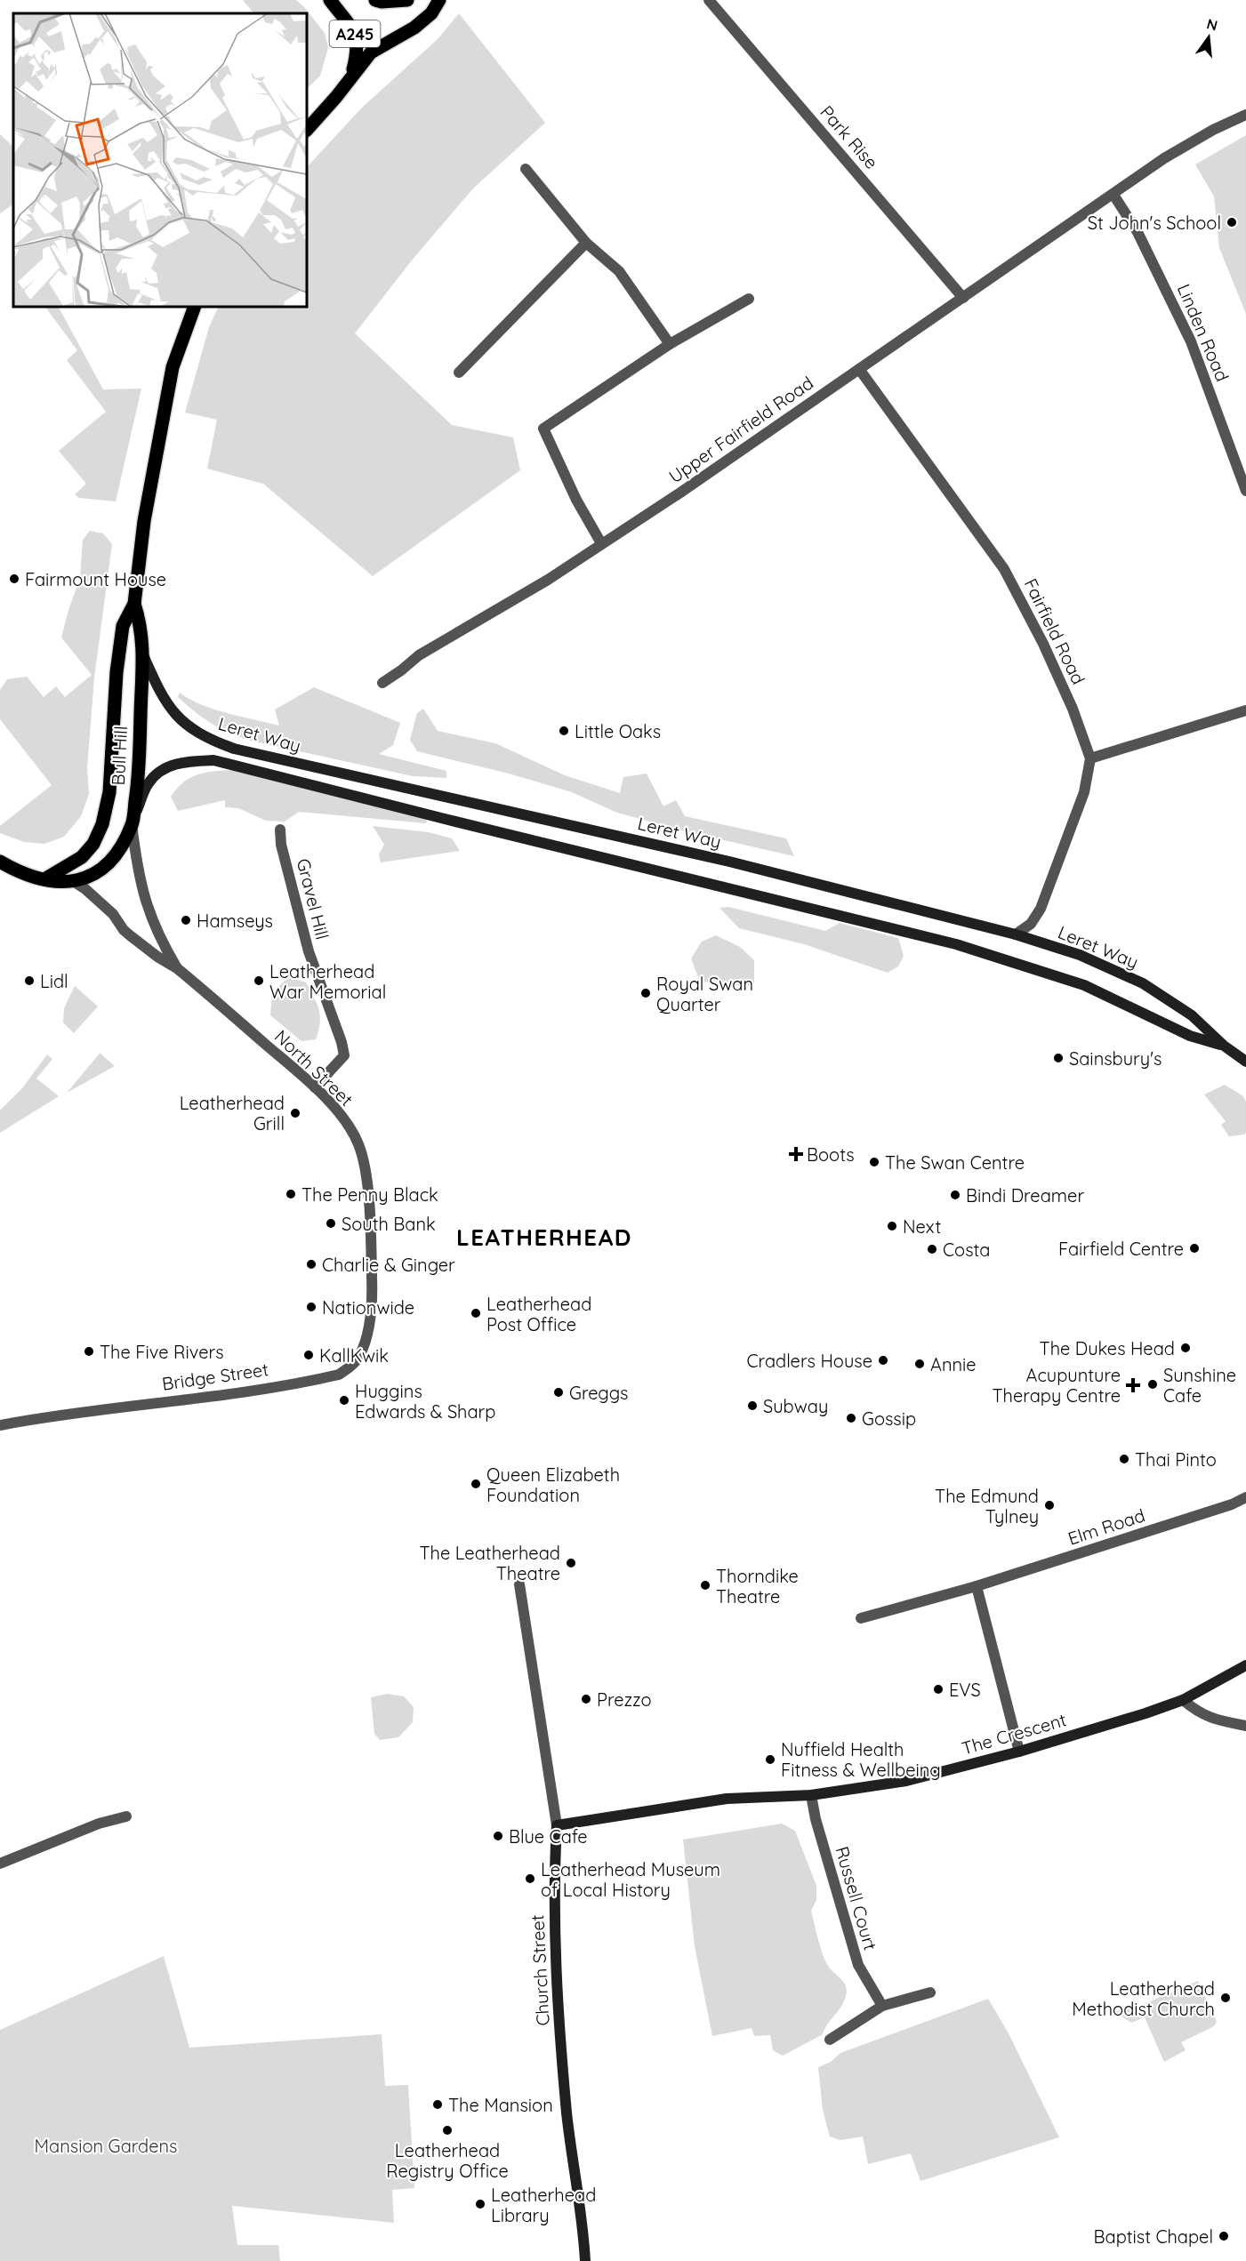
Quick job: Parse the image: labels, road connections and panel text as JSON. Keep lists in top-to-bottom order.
{
  "streets": {
    "main road": [
      "A245",
      "Leret Way",
      "Bull Hill",
      "The Crescent",
      "Church Street"
    ],
    "street": [
      "Park Rise",
      "Linden Road",
      "Upper Fairfield Road",
      "Fairfield Road",
      "Gravel Hill",
      "North Street",
      "Bridge Street",
      "Elm Road",
      "Russell Court"
    ]
  },
  "crossings": [
    ["Park Rise", "Upper Fairfield Road"],
    ["Linden Road", "Upper Fairfield Road"],
    ["Upper Fairfield Road", "Fairfield Road"],
    ["Leret Way", "Bull Hill"],
    ["Leret Way", "North Street"],
    ["Bull Hill", "North Street"],
    ["Gravel Hill", "North Street"],
    ["North Street", "Bridge Street"],
    ["The Crescent", "Russell Court"],
    ["The Crescent", "Church Street"]
  ],
  "districts": ["LEATHERHEAD"],
  "parks": ["Mansion Gardens"],
  "places": {
    "other": [
      "St John's School",
      "Fairmount House",
      "Little Oaks",
      "Hamseys",
      "Lidl",
      "Leatherhead War Memorial",
      "Royal Swan Quarter",
      "Sainsbury's",
      "Leatherhead Grill",
      "The Swan Centre",
      "The Penny Black",
      "Bindi Dreamer",
      "South Bank",
      "Next",
      "Fairfield Centre",
      "Costa",
      "Charlie & Ginger",
      "Nationwide",
      "Leatherhead Post Office",
      "The Dukes Head",
      "The Five Rivers",
      "KallKwik",
      "Cradlers House",
      "Annie",
      "Sunshine Cafe",
      "Greggs",
      "Huggins Edwards & Sharp",
      "Subway",
      "Gossip",
      "Thai Pinto",
      "Queen Elizabeth Foundation",
      "The Edmund Tylney",
      "The Leatherhead Theatre",
      "Thorndike Theatre",
      "EVS",
      "Prezzo",
      "Nuffield Health Fitness & Wellbeing",
      "Blue Cafe",
      "Leatherhead Museum of Local History",
      "Leatherhead Methodist Church",
      "The Mansion",
      "Leatherhead Registry Office",
      "Leatherhead Library",
      "Baptist Chapel"
    ],
    "health": ["Boots", "Acupunture Therapy Centre"]
  },
  "north": "top"
}
